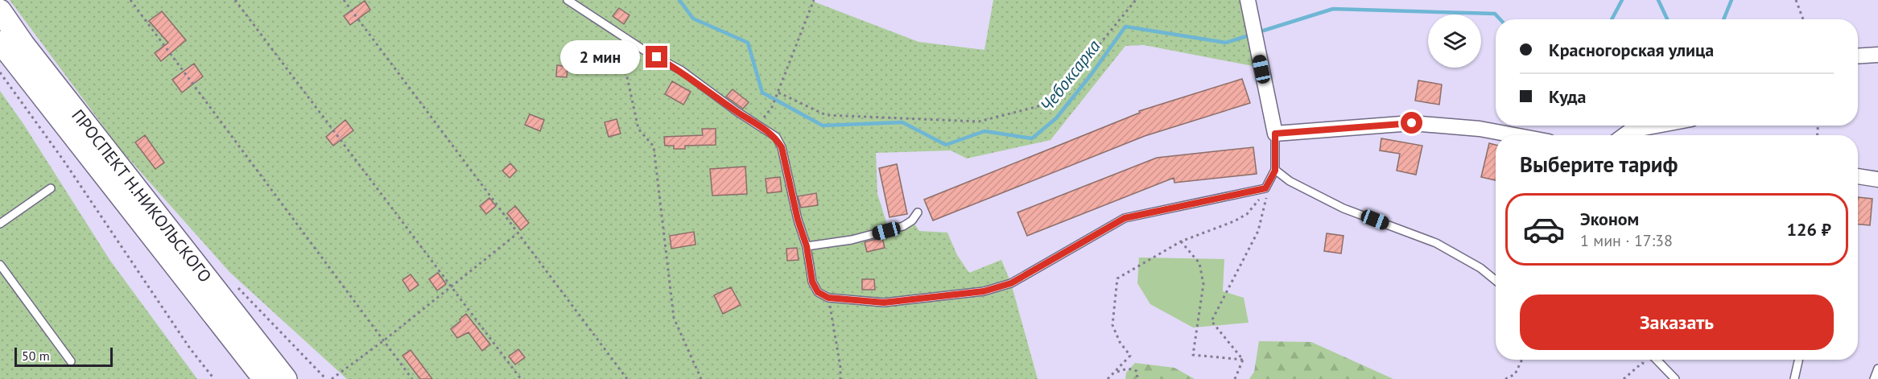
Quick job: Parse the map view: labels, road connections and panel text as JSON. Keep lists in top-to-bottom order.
{
  "streets": {
    "main road": ["ПРОСПЕКТ Н.НИКОЛЬСКОГО"]
  },
  "water": ["Чебоксарка"],
  "scale_bar": "50 m",
  "page": {
    "banner": ["Красногорская улица", "Куда"],
    "bubble": "2 мин",
    "heading": "Выберите тариф",
    "list": [
      {
        "name": "Эконом",
        "note": "1 мин · 17:38",
        "value": "126 ₽"
      }
    ],
    "buttons": "Заказать",
    "scale": "50 m"
  }
}
